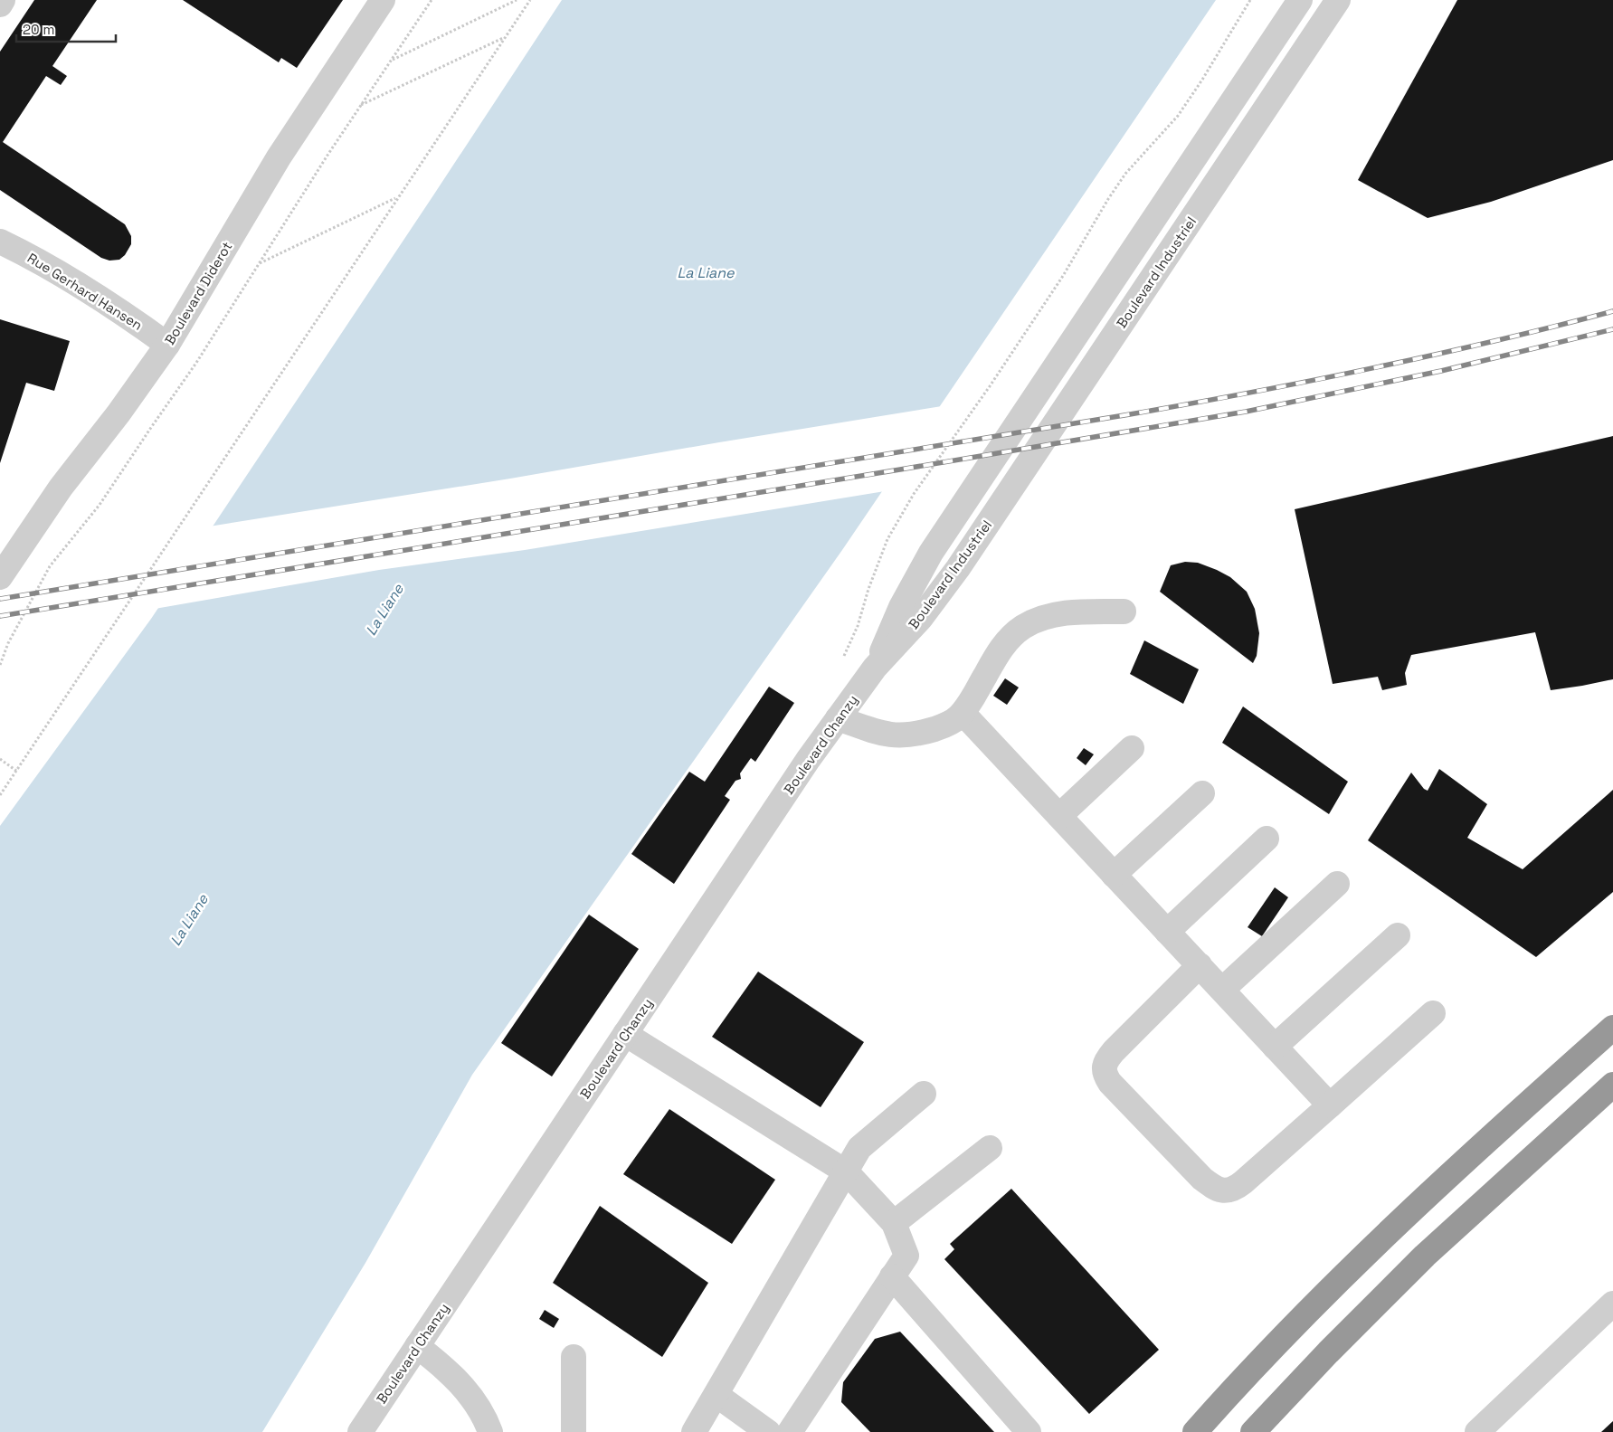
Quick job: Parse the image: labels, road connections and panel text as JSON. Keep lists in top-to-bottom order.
{
  "streets": {
    "street": [
      "Boulevard Industriel",
      "Rue Gerhard Hansen",
      "Boulevard Diderot",
      "Boulevard Chanzy"
    ]
  },
  "crossings": [
    ["Boulevard Industriel", "Boulevard Chanzy"],
    ["Rue Gerhard Hansen", "Boulevard Diderot"]
  ],
  "water": ["La Liane"],
  "scale_bar": "20 m"
}
